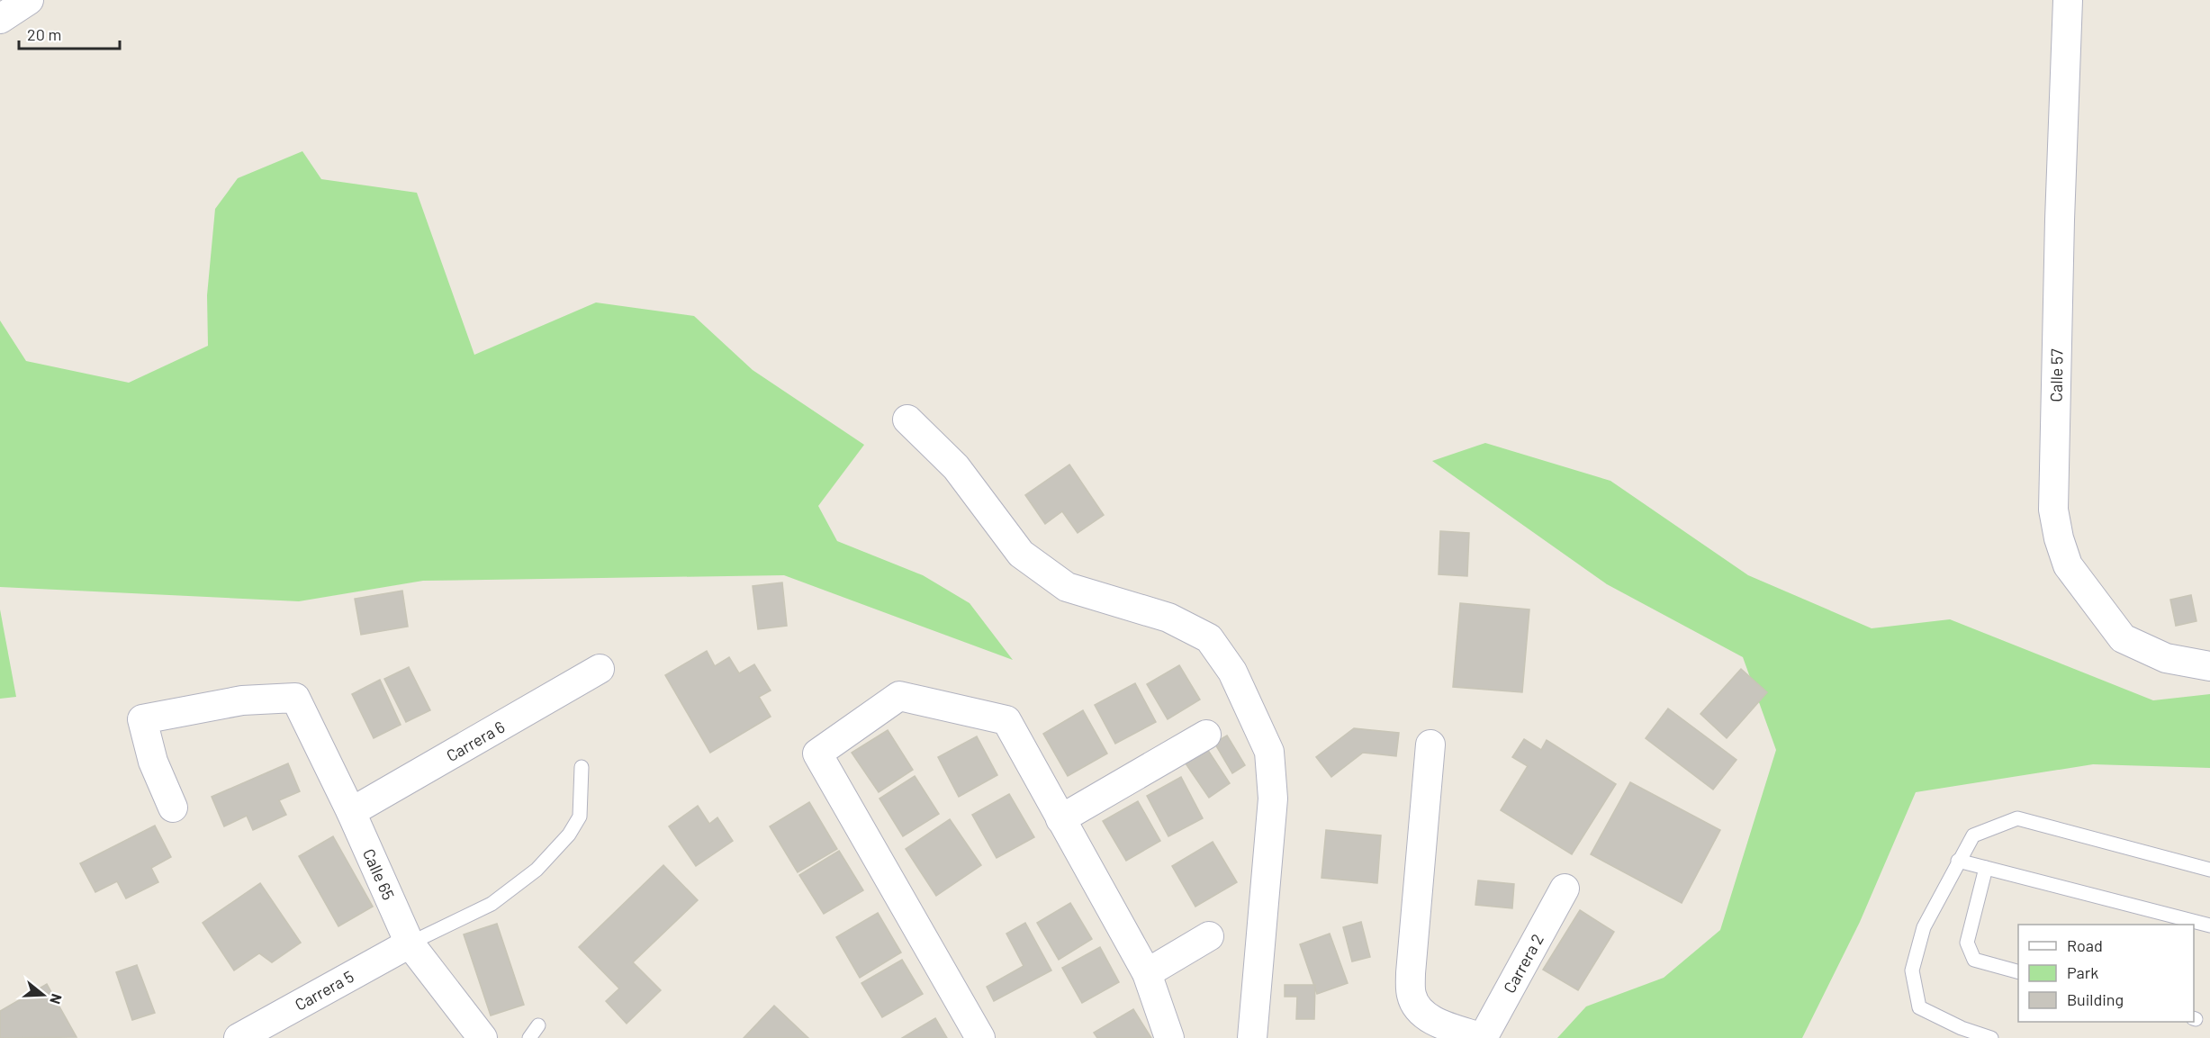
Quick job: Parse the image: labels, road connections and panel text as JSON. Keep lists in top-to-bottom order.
{
  "streets": {
    "street": [
      "Calle 57",
      "Carrera 6",
      "Calle 65",
      "Carrera 2",
      "Carrera 5"
    ]
  },
  "crossings": [
    ["Carrera 6", "Calle 65"],
    ["Calle 65", "Carrera 5"]
  ],
  "legend": ["Road", "Park", "Building"],
  "scale_bar": "20 m",
  "north": "right"
}
